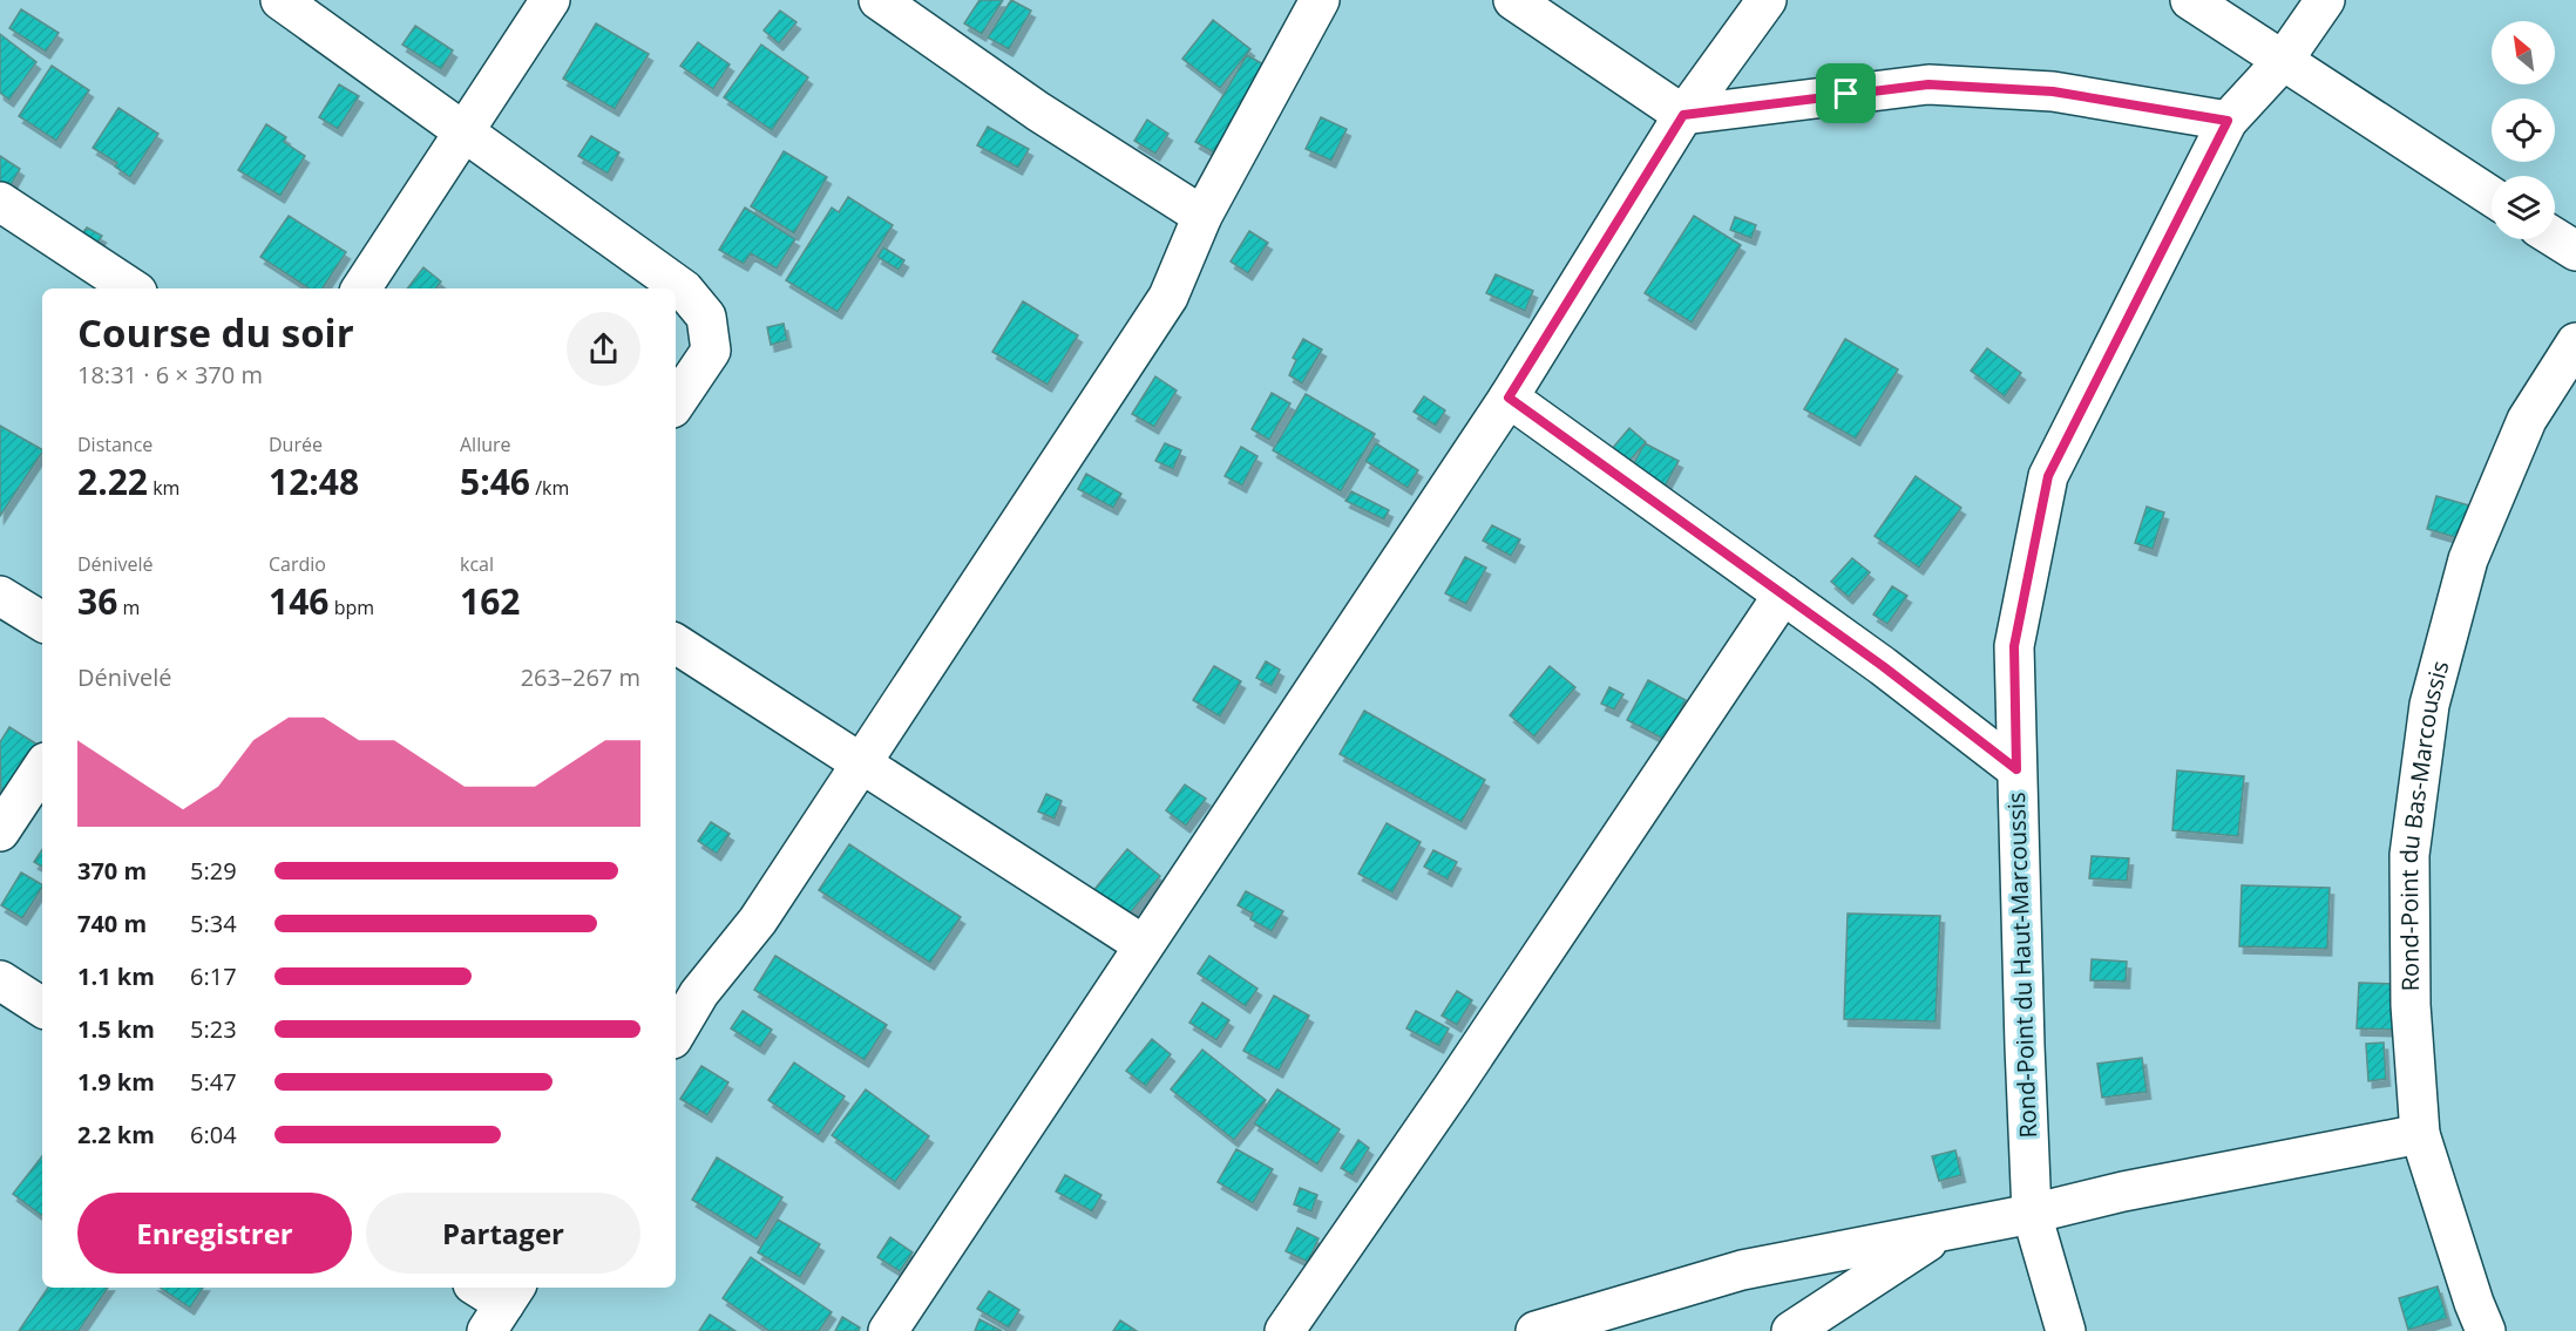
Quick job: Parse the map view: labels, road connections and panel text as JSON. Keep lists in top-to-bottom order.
{
  "streets": {
    "street": ["Rond-Point du Bas-Marcoussis", "Rond-Point du Haut-Marcoussis"]
  },
  "north": "top left",
  "page": {
    "heading": ["Course du soir", "18:31 · 6 × 370 m"],
    "stats": [
      ["Distance", "2.22 km"],
      ["Durée", "12:48"],
      ["Allure", "5:46 /km"],
      ["Dénivelé", "36 m"],
      ["Cardio", "146 bpm"],
      ["kcal", "162"]
    ],
    "chart": ["Dénivelé", "263–267 m"],
    "list": [
      {
        "name": "370 m",
        "note": "5:29"
      },
      {
        "name": "740 m",
        "note": "5:34"
      },
      {
        "name": "1.1 km",
        "note": "6:17"
      },
      {
        "name": "1.5 km",
        "note": "5:23"
      },
      {
        "name": "1.9 km",
        "note": "5:47"
      },
      {
        "name": "2.2 km",
        "note": "6:04"
      }
    ],
    "buttons": ["Enregistrer", "Partager"]
  }
}
